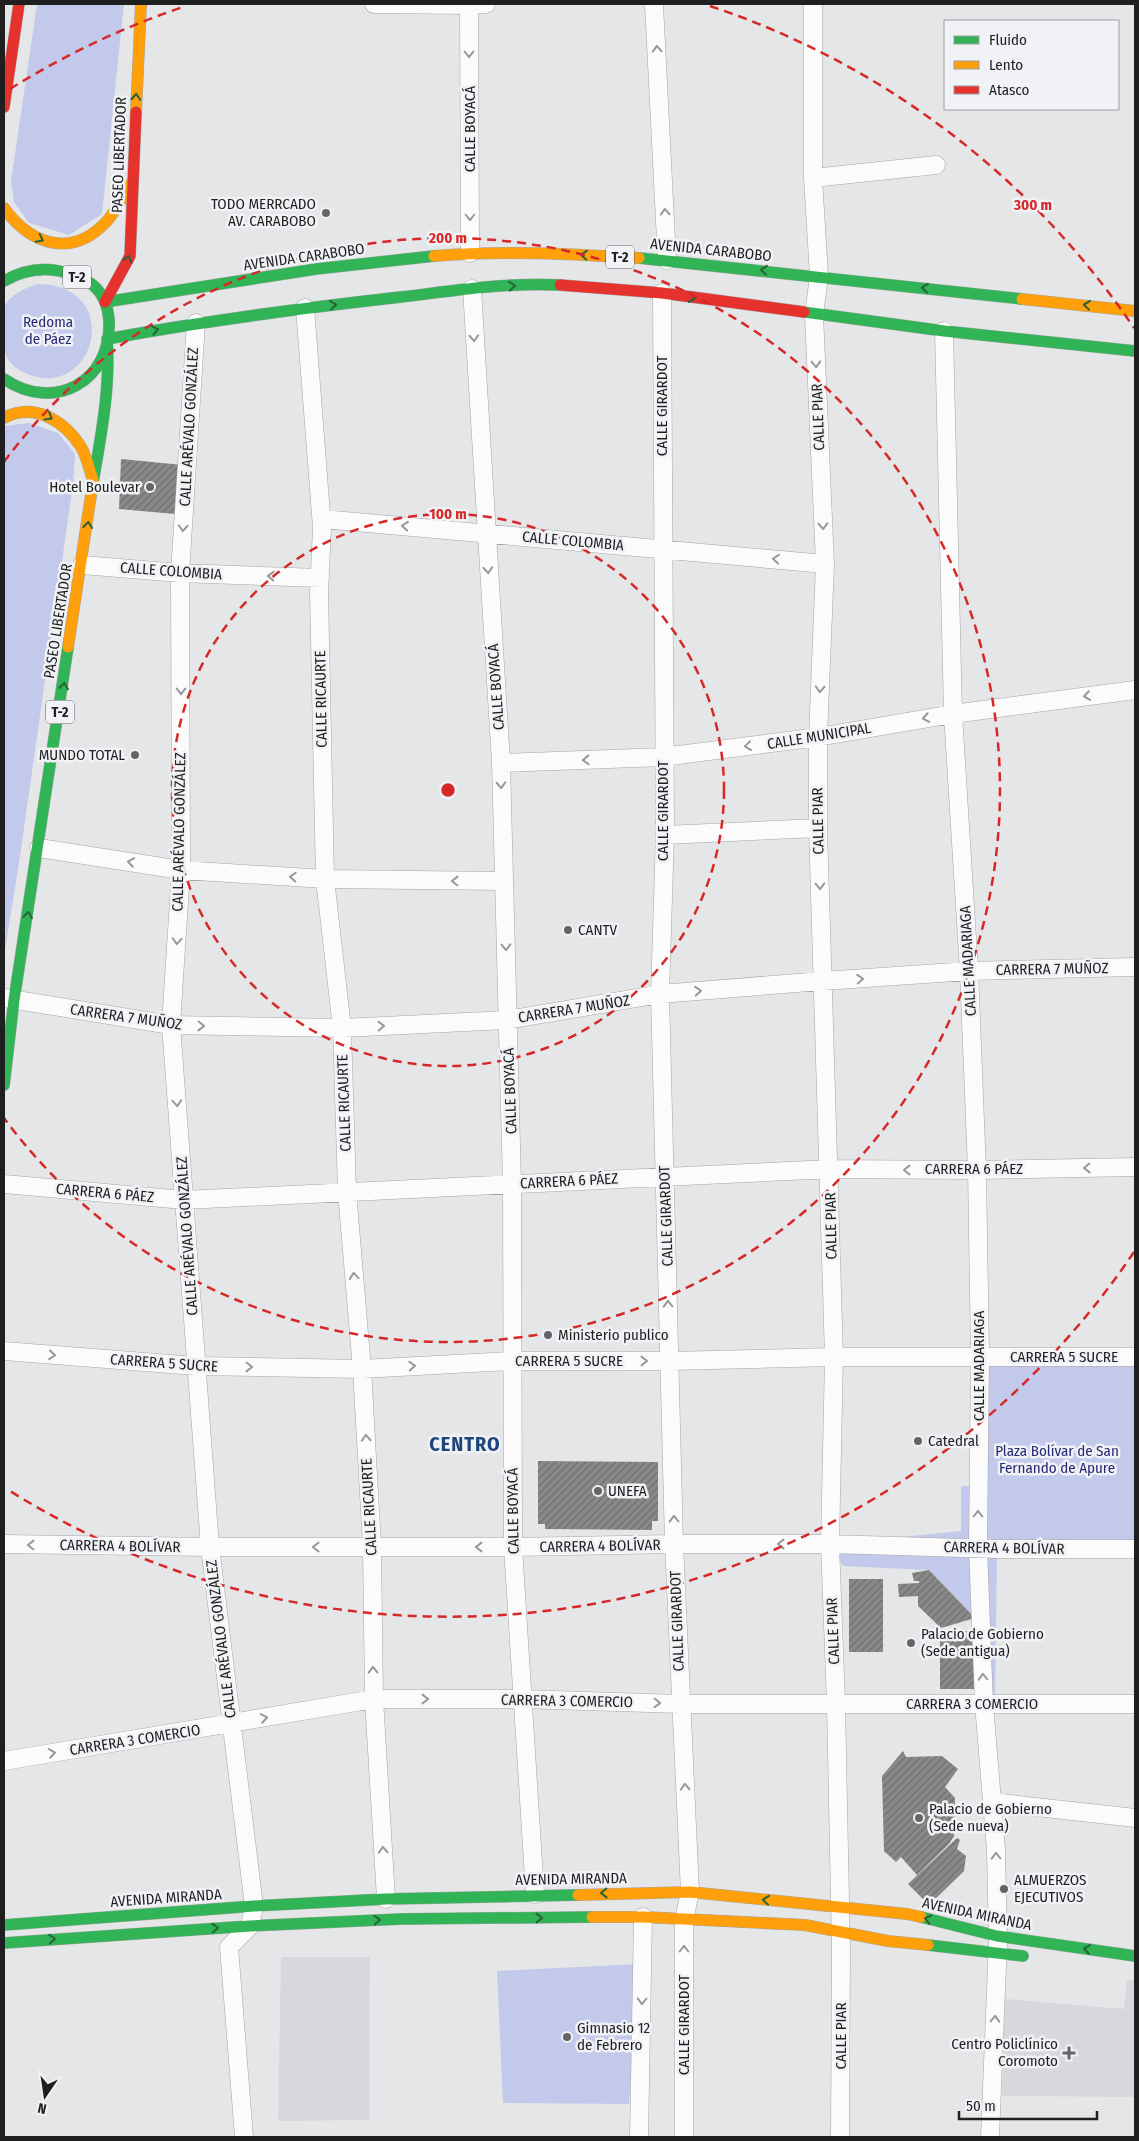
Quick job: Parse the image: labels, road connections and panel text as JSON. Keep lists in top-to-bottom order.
{
  "streets": {
    "main road": [
      "PASEO LIBERTADOR",
      "AVENIDA CARABOBO",
      "T-2",
      "AVENIDA MIRANDA"
    ],
    "street": [
      "CALLE BOYACÁ",
      "CALLE GIRARDOT",
      "CALLE PIAR",
      "CALLE ARÉVALO GONZÁLEZ",
      "CALLE COLOMBIA",
      "CALLE RICAURTE",
      "CALLE MUNICIPAL",
      "CALLE MADARIAGA",
      "CARRERA 7 MUÑOZ",
      "CARRERA 6 PÁEZ",
      "CARRERA 5 SUCRE",
      "CARRERA 4 BOLÍVAR",
      "CARRERA 3 COMERCIO"
    ]
  },
  "crossings": [
    ["CALLE BOYACÁ", "AVENIDA CARABOBO"],
    ["CALLE BOYACÁ", "T-2"],
    ["CALLE BOYACÁ", "CALLE COLOMBIA"],
    ["CALLE BOYACÁ", "CALLE MUNICIPAL"],
    ["CALLE BOYACÁ", "CARRERA 7 MUÑOZ"],
    ["CALLE BOYACÁ", "CARRERA 6 PÁEZ"],
    ["CALLE BOYACÁ", "CARRERA 5 SUCRE"],
    ["CALLE BOYACÁ", "CARRERA 4 BOLÍVAR"],
    ["CALLE BOYACÁ", "CARRERA 3 COMERCIO"],
    ["CALLE BOYACÁ", "AVENIDA MIRANDA"],
    ["PASEO LIBERTADOR", "AVENIDA CARABOBO"],
    ["PASEO LIBERTADOR", "T-2"],
    ["PASEO LIBERTADOR", "CALLE COLOMBIA"],
    ["PASEO LIBERTADOR", "CARRERA 7 MUÑOZ"],
    ["AVENIDA CARABOBO", "T-2"],
    ["AVENIDA CARABOBO", "CALLE PIAR"],
    ["T-2", "CALLE GIRARDOT"],
    ["T-2", "CALLE PIAR"],
    ["T-2", "CALLE ARÉVALO GONZÁLEZ"],
    ["T-2", "CALLE RICAURTE"],
    ["T-2", "CALLE MADARIAGA"],
    ["CALLE GIRARDOT", "CALLE COLOMBIA"],
    ["CALLE GIRARDOT", "CALLE MUNICIPAL"],
    ["CALLE GIRARDOT", "CARRERA 7 MUÑOZ"],
    ["CALLE GIRARDOT", "CARRERA 6 PÁEZ"],
    ["CALLE GIRARDOT", "CARRERA 5 SUCRE"],
    ["CALLE GIRARDOT", "CARRERA 4 BOLÍVAR"],
    ["CALLE GIRARDOT", "CARRERA 3 COMERCIO"],
    ["CALLE GIRARDOT", "AVENIDA MIRANDA"],
    ["CALLE PIAR", "CALLE COLOMBIA"],
    ["CALLE PIAR", "CALLE MUNICIPAL"],
    ["CALLE PIAR", "CARRERA 7 MUÑOZ"],
    ["CALLE PIAR", "CARRERA 6 PÁEZ"],
    ["CALLE PIAR", "CARRERA 5 SUCRE"],
    ["CALLE PIAR", "CARRERA 4 BOLÍVAR"],
    ["CALLE PIAR", "CARRERA 3 COMERCIO"],
    ["CALLE PIAR", "AVENIDA MIRANDA"],
    ["CALLE ARÉVALO GONZÁLEZ", "CALLE COLOMBIA"],
    ["CALLE ARÉVALO GONZÁLEZ", "CARRERA 7 MUÑOZ"],
    ["CALLE ARÉVALO GONZÁLEZ", "CARRERA 6 PÁEZ"],
    ["CALLE ARÉVALO GONZÁLEZ", "CARRERA 5 SUCRE"],
    ["CALLE ARÉVALO GONZÁLEZ", "CARRERA 4 BOLÍVAR"],
    ["CALLE ARÉVALO GONZÁLEZ", "CARRERA 3 COMERCIO"],
    ["CALLE ARÉVALO GONZÁLEZ", "AVENIDA MIRANDA"],
    ["CALLE COLOMBIA", "CALLE RICAURTE"],
    ["CALLE RICAURTE", "CARRERA 7 MUÑOZ"],
    ["CALLE RICAURTE", "CARRERA 6 PÁEZ"],
    ["CALLE RICAURTE", "CARRERA 5 SUCRE"],
    ["CALLE RICAURTE", "CARRERA 4 BOLÍVAR"],
    ["CALLE RICAURTE", "CARRERA 3 COMERCIO"],
    ["CALLE RICAURTE", "AVENIDA MIRANDA"],
    ["CALLE MUNICIPAL", "CALLE MADARIAGA"],
    ["CALLE MADARIAGA", "CARRERA 7 MUÑOZ"],
    ["CALLE MADARIAGA", "CARRERA 6 PÁEZ"],
    ["CALLE MADARIAGA", "CARRERA 5 SUCRE"],
    ["CALLE MADARIAGA", "CARRERA 4 BOLÍVAR"],
    ["CALLE MADARIAGA", "CARRERA 3 COMERCIO"],
    ["CALLE MADARIAGA", "AVENIDA MIRANDA"]
  ],
  "one_way": [
    "CALLE BOYACÁ",
    "PASEO LIBERTADOR",
    "CALLE GIRARDOT",
    "CALLE ARÉVALO GONZÁLEZ",
    "CALLE COLOMBIA",
    "CALLE RICAURTE",
    "CALLE MUNICIPAL",
    "CALLE MADARIAGA",
    "CARRERA 5 SUCRE",
    "CARRERA 4 BOLÍVAR",
    "CARRERA 3 COMERCIO"
  ],
  "districts": ["CENTRO"],
  "parks": ["Redoma de Páez", "Plaza Bolívar de San Fernando de Apure"],
  "places": {
    "other": [
      "TODO MERRCADO AV. CARABOBO",
      "Hotel Boulevar",
      "MUNDO TOTAL",
      "CANTV",
      "Ministerio publico",
      "Catedral",
      "UNEFA",
      "Palacio de Gobierno (Sede antigua)",
      "Palacio de Gobierno (Sede nueva)",
      "ALMUERZOS EJECUTIVOS",
      "Gimnasio 12 de Febrero"
    ],
    "health": ["Centro Policlínico Coromoto"]
  },
  "legend": ["Fluido", "Lento", "Atasco"],
  "scale_bar": "50 m",
  "north": "bottom",
  "rings": ["300 m", "200 m", "100 m"]
}
